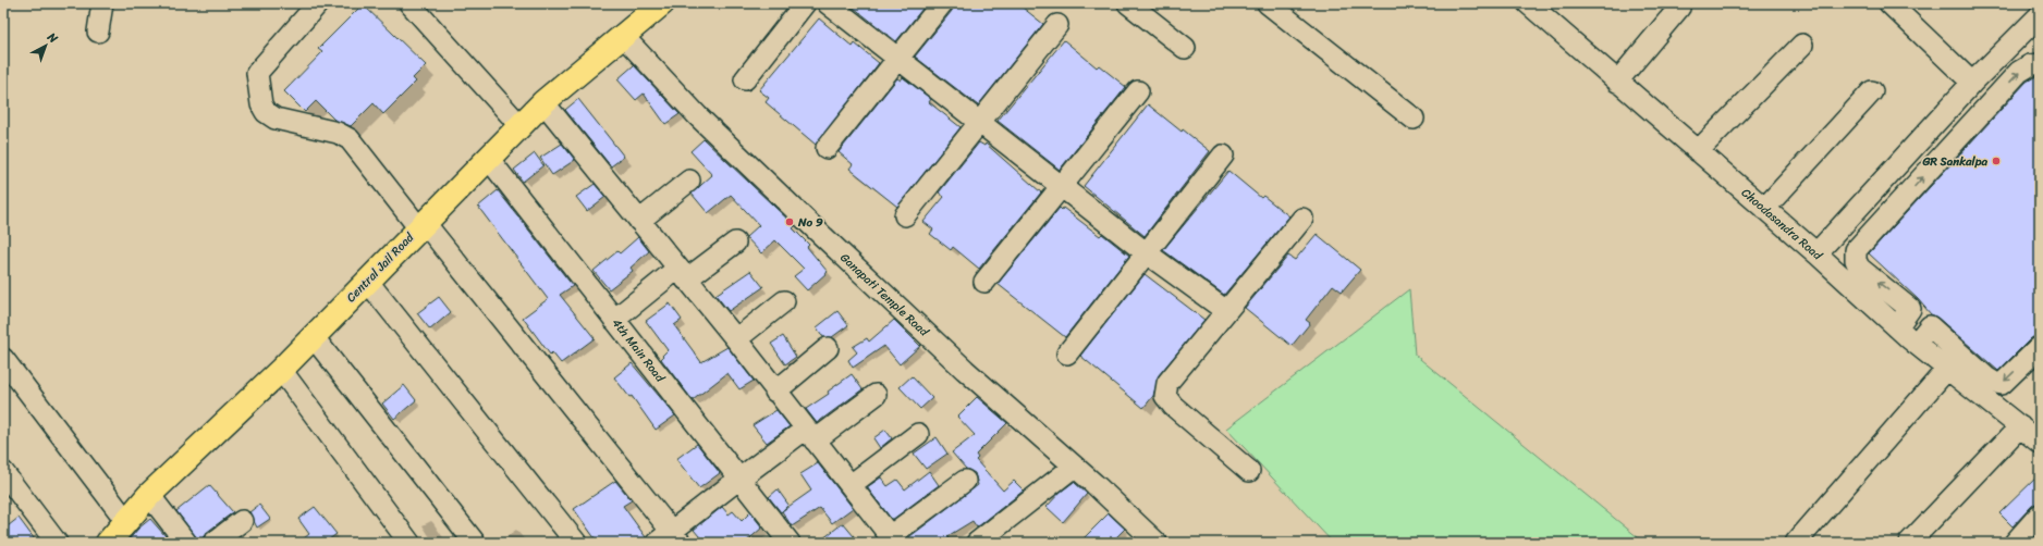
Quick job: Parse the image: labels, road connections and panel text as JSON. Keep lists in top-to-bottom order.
{
  "streets": {
    "main road": ["Central Jail Road"],
    "street": ["Choodasandra Road", "Ganapati Temple Road", "4th Main Road"]
  },
  "crossings": [
    ["Central Jail Road", "Ganapati Temple Road"],
    ["Central Jail Road", "4th Main Road"]
  ],
  "places": ["GR Sankalpa", "No 9"],
  "north": "top right"
}
